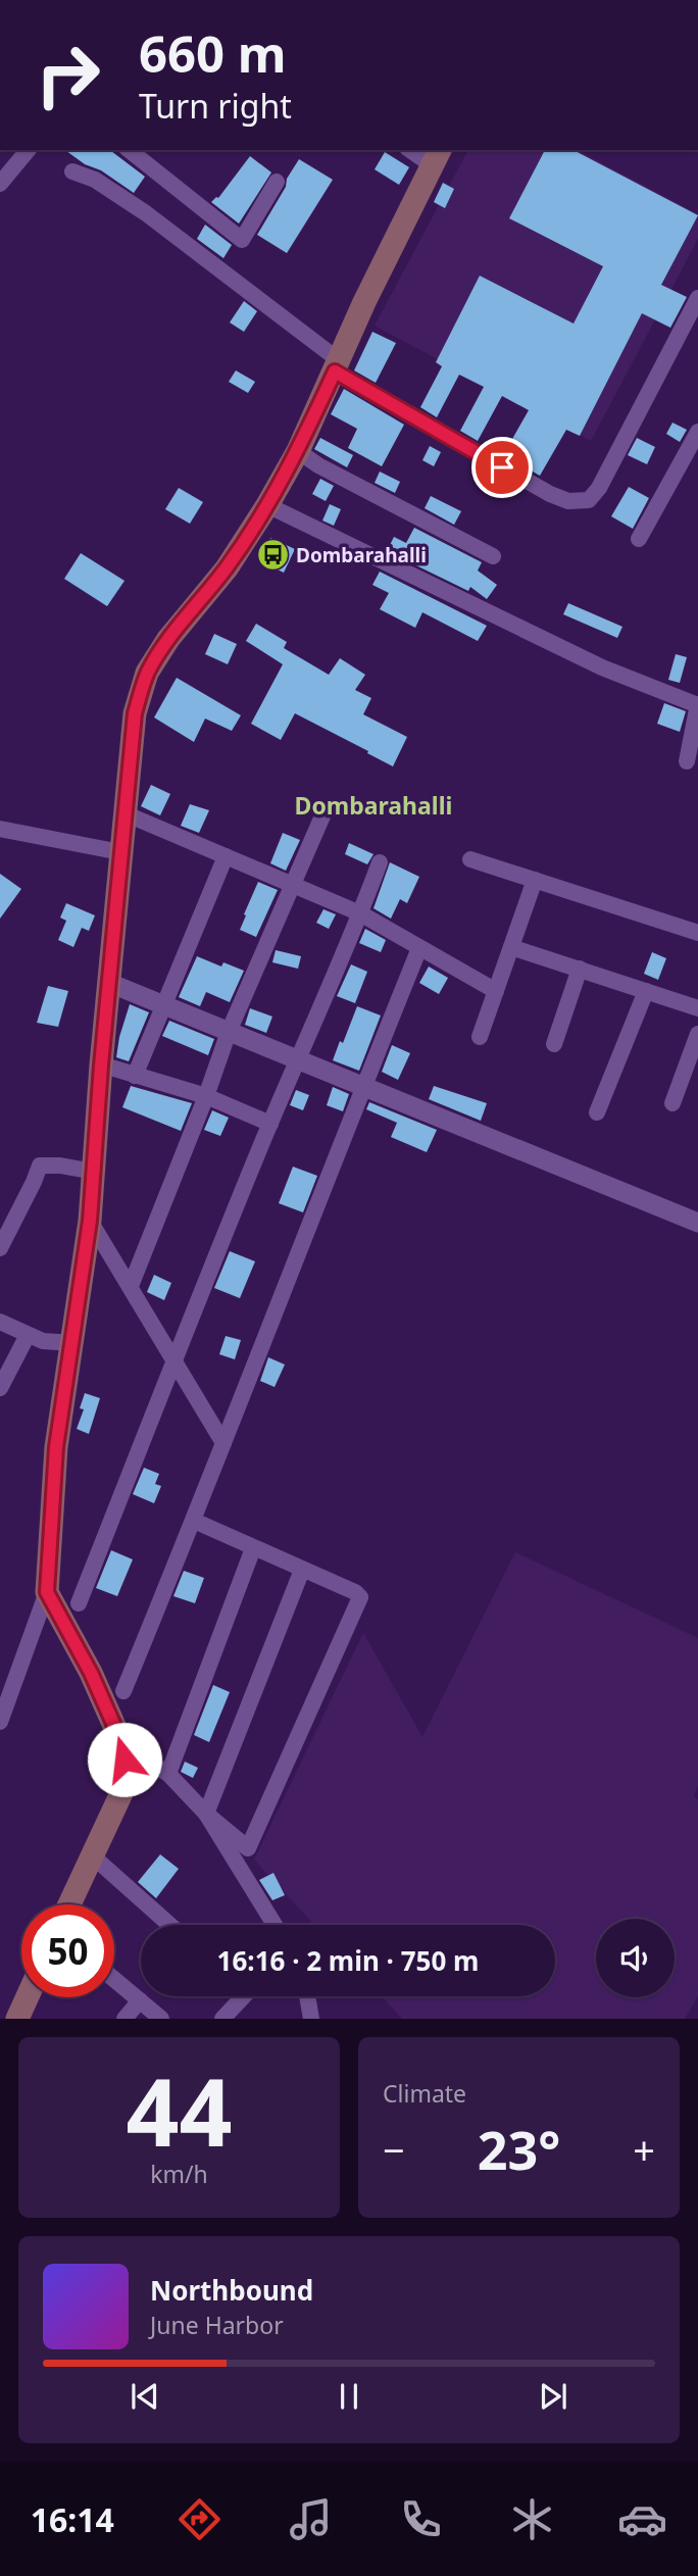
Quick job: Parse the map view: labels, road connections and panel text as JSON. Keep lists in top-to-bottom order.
{
  "districts": ["Dombarahalli"],
  "places": {
    "bus stop": ["Dombarahalli"]
  },
  "page": {
    "turn": ["660 m", "Turn right"],
    "limit": "50",
    "trip": "16:16 · 2 min · 750 m",
    "tile": [
      ["44", "km/h"],
      "Climate"
    ],
    "heat": ["−", "23°", "+"],
    "song": ["Northbound", "June Harbor"],
    "tabs": "16:14"
  }
}
